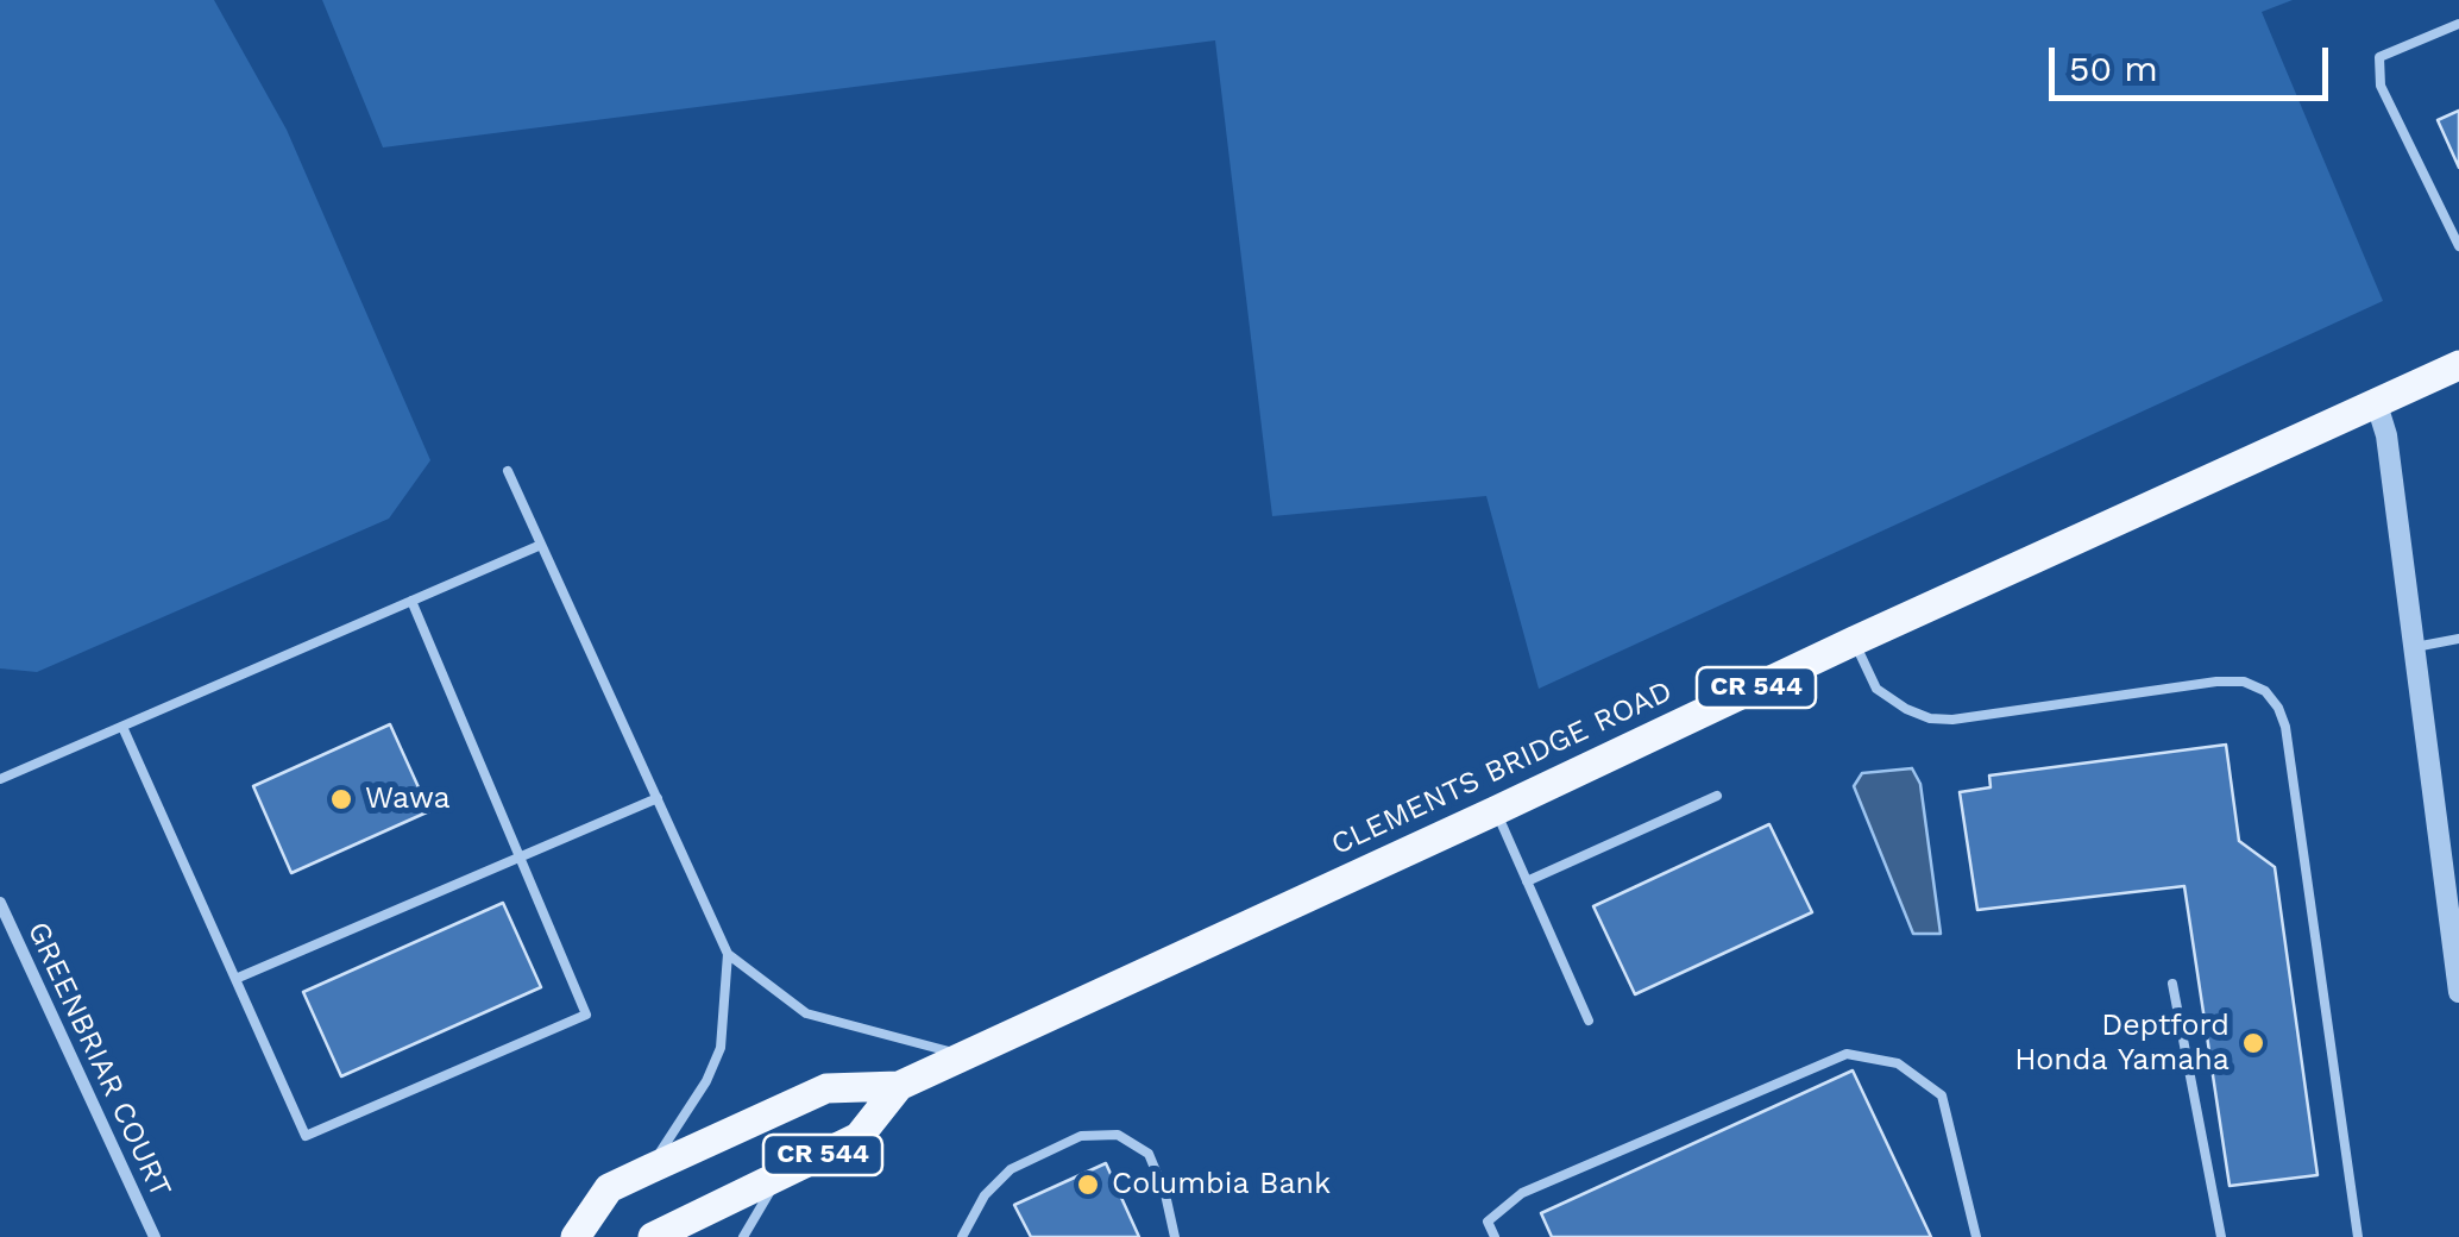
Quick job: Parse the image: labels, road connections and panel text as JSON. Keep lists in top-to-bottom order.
{
  "streets": {
    "main road": ["CR 544", "CLEMENTS BRIDGE ROAD"],
    "street": ["GREENBRIAR COURT"]
  },
  "places": ["Wawa", "Deptford Honda Yamaha", "Columbia Bank"],
  "scale_bar": "50 m"
}
